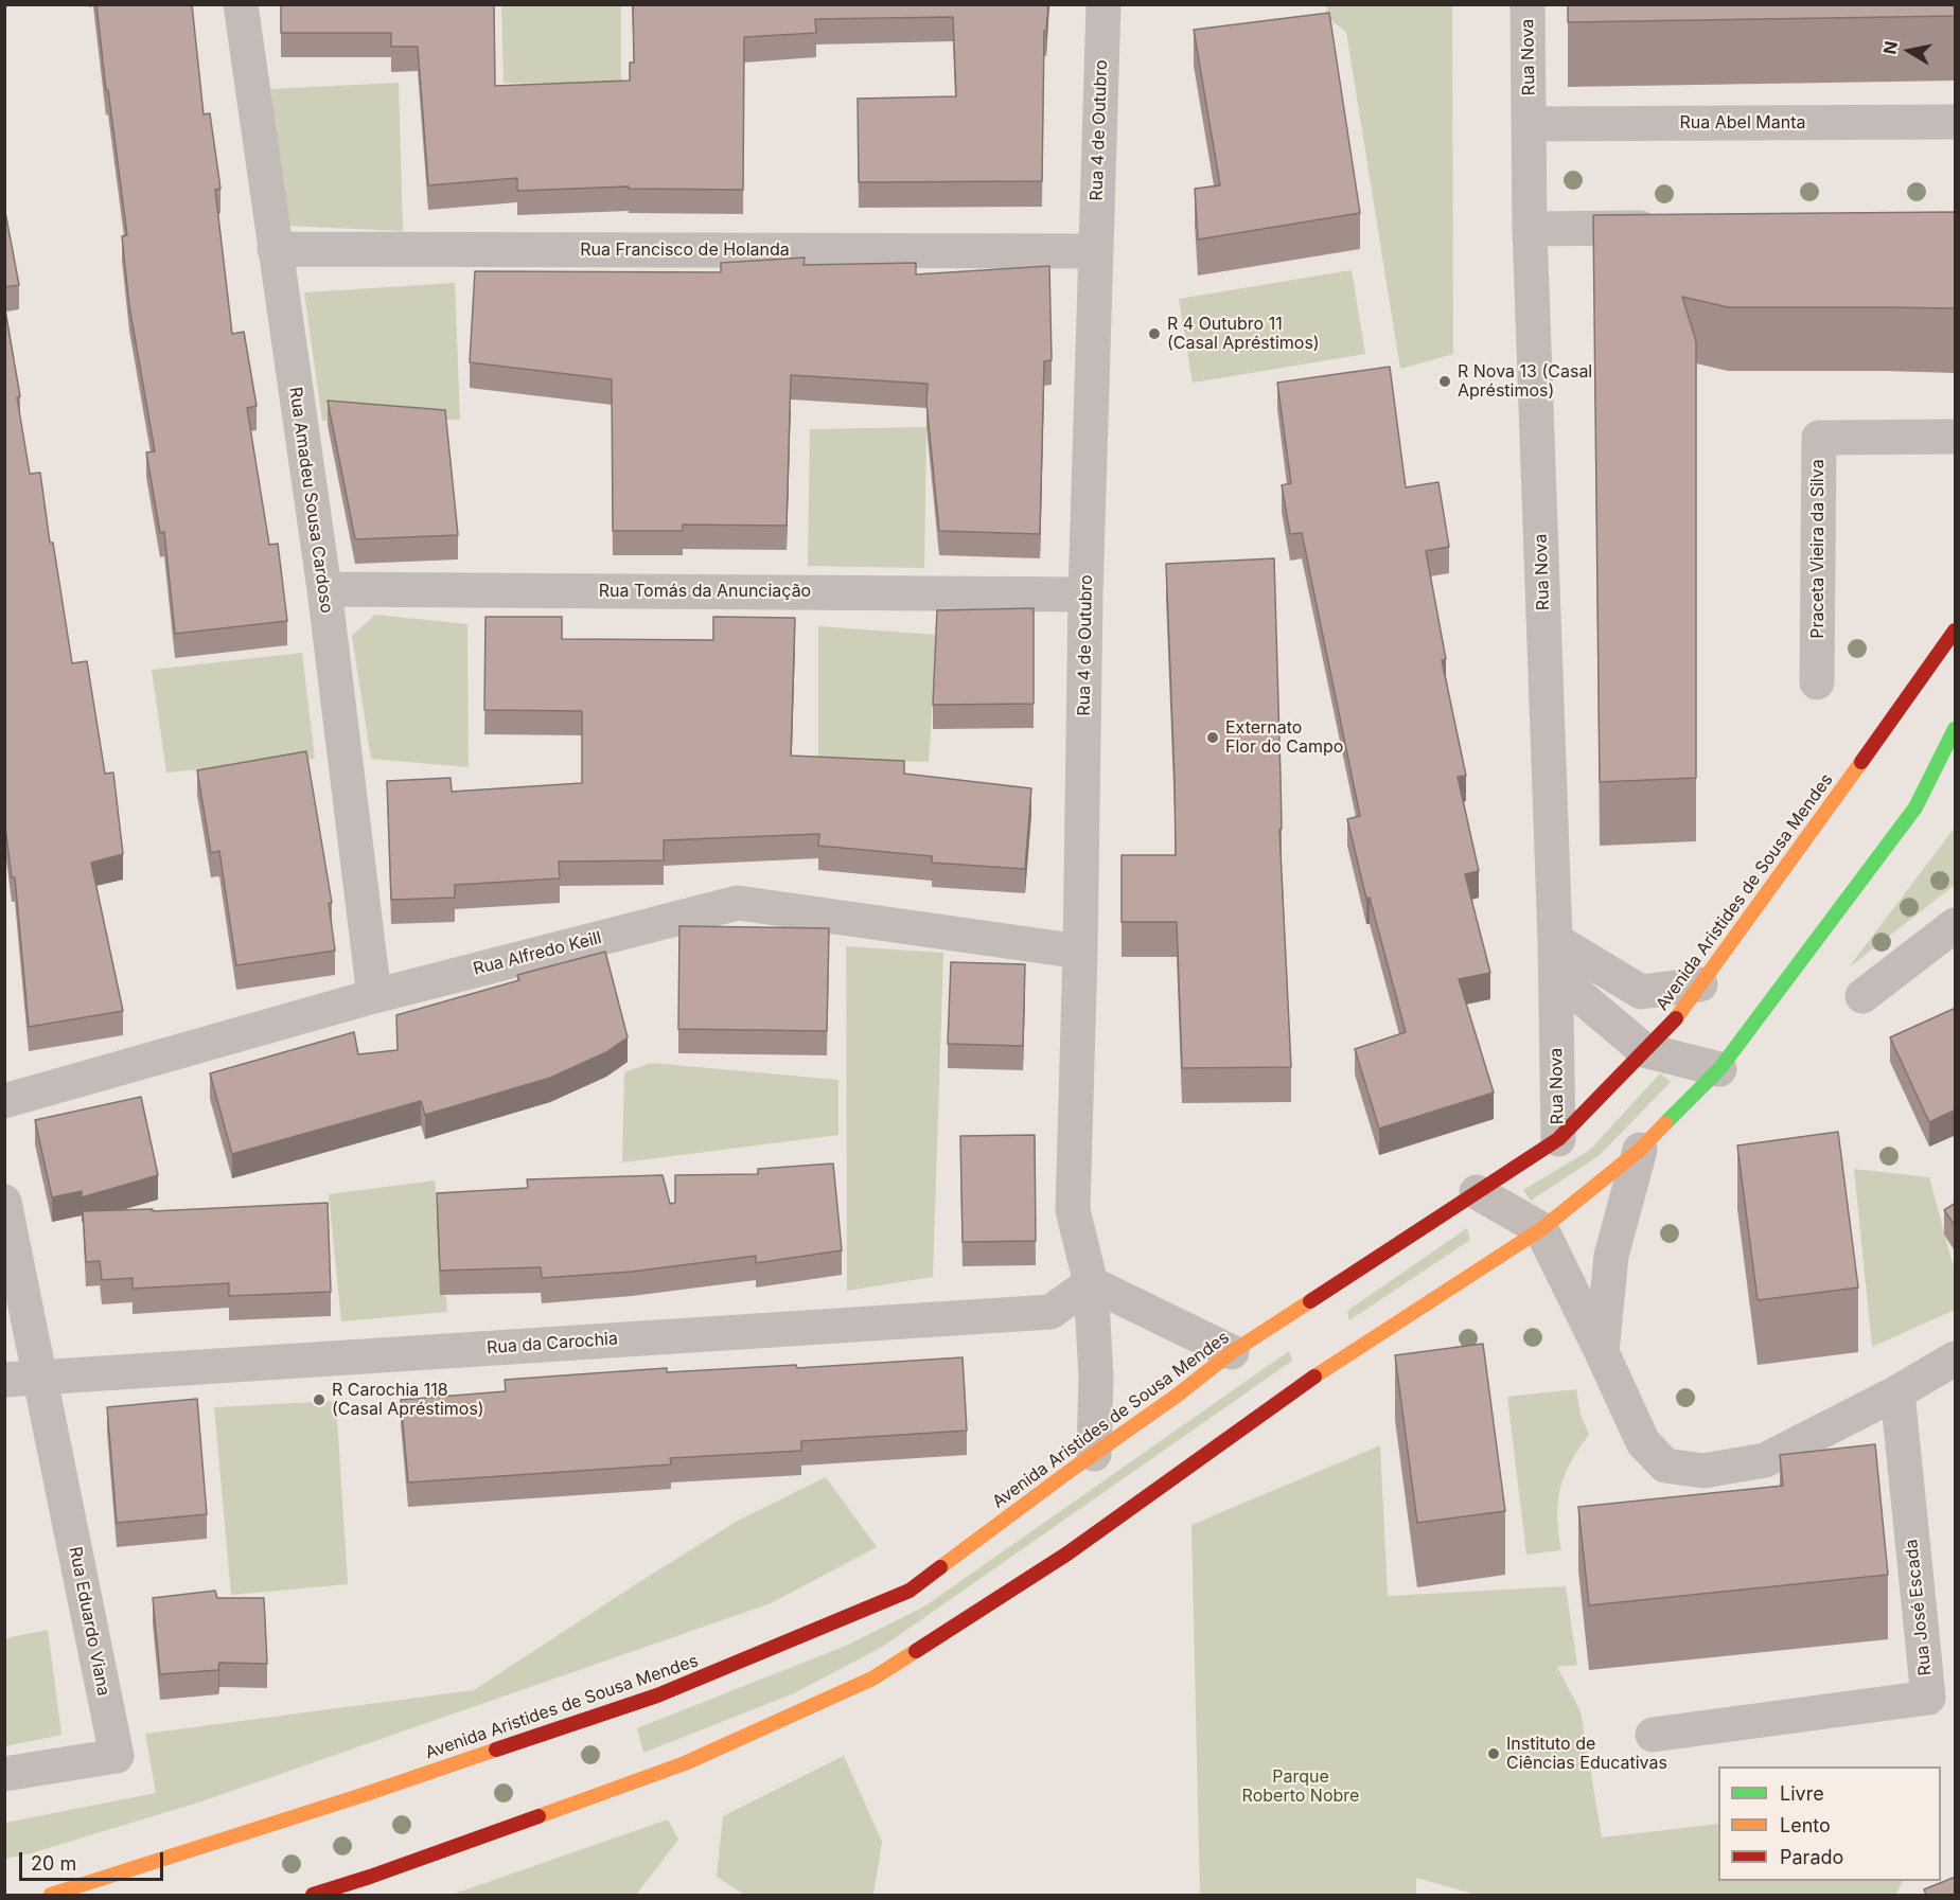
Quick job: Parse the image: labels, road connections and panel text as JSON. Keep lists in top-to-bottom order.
{
  "streets": {
    "main road": ["Avenida Aristides de Sousa Mendes"],
    "street": [
      "Rua Nova",
      "Rua Abel Manta",
      "Rua 4 de Outubro",
      "Rua Francisco de Holanda",
      "Rua Amadeu Sousa Cardoso",
      "Praceta Vieira da Silva",
      "Rua Tomás da Anunciação",
      "Rua Alfredo Keill",
      "Rua da Carochia",
      "Rua José Escada",
      "Rua Eduardo Viana"
    ]
  },
  "crossings": [
    ["Rua Nova", "Rua Abel Manta"],
    ["Rua Nova", "Avenida Aristides de Sousa Mendes"],
    ["Rua 4 de Outubro", "Rua Francisco de Holanda"],
    ["Rua 4 de Outubro", "Rua Tomás da Anunciação"],
    ["Rua 4 de Outubro", "Avenida Aristides de Sousa Mendes"],
    ["Rua 4 de Outubro", "Rua Alfredo Keill"],
    ["Rua 4 de Outubro", "Rua da Carochia"],
    ["Rua Francisco de Holanda", "Rua Amadeu Sousa Cardoso"],
    ["Rua Amadeu Sousa Cardoso", "Rua Tomás da Anunciação"],
    ["Rua Amadeu Sousa Cardoso", "Rua Alfredo Keill"],
    ["Rua da Carochia", "Rua Eduardo Viana"]
  ],
  "parks": ["Parque Roberto Nobre"],
  "places": [
    "R 4 Outubro 11 (Casal Apréstimos)",
    "R Nova 13 (Casal Apréstimos)",
    "Externato Flor do Campo",
    "R Carochia 118 (Casal Apréstimos)",
    "Instituto de Ciências Educativas"
  ],
  "legend": ["Livre", "Lento", "Parado"],
  "scale_bar": "20 m",
  "north": "left"
}
